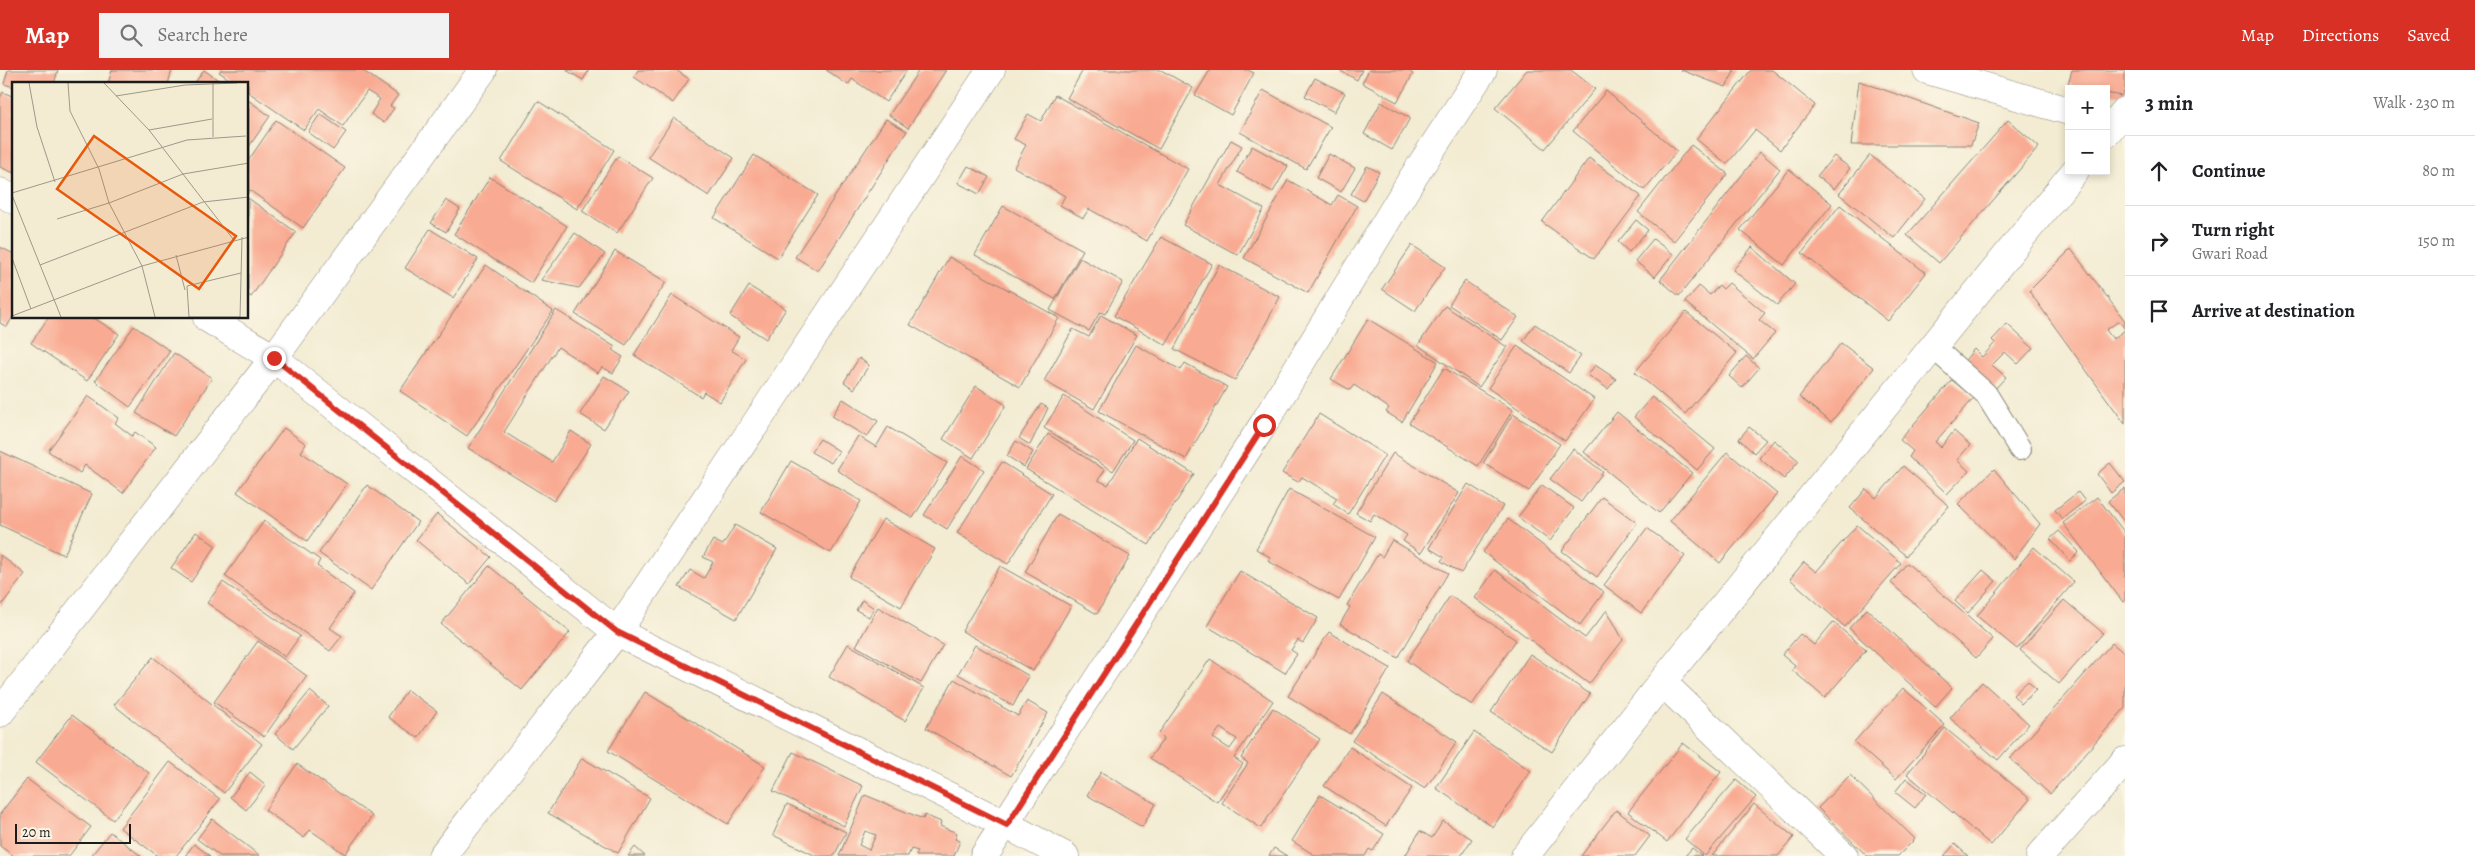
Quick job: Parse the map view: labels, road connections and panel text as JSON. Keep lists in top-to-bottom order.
{
  "scale_bar": "20 m",
  "page": {
    "header": "Map",
    "search": "Search here",
    "nav": ["Map", "Directions", "Saved"],
    "heading": ["3 min", "Walk · 230 m"],
    "map_buttons": ["+", "−"],
    "list": [
      ["Continue", "80 m"],
      ["Turn right", "Gwari Road", "150 m"],
      "Arrive at destination"
    ],
    "scale": "20 m"
  }
}
